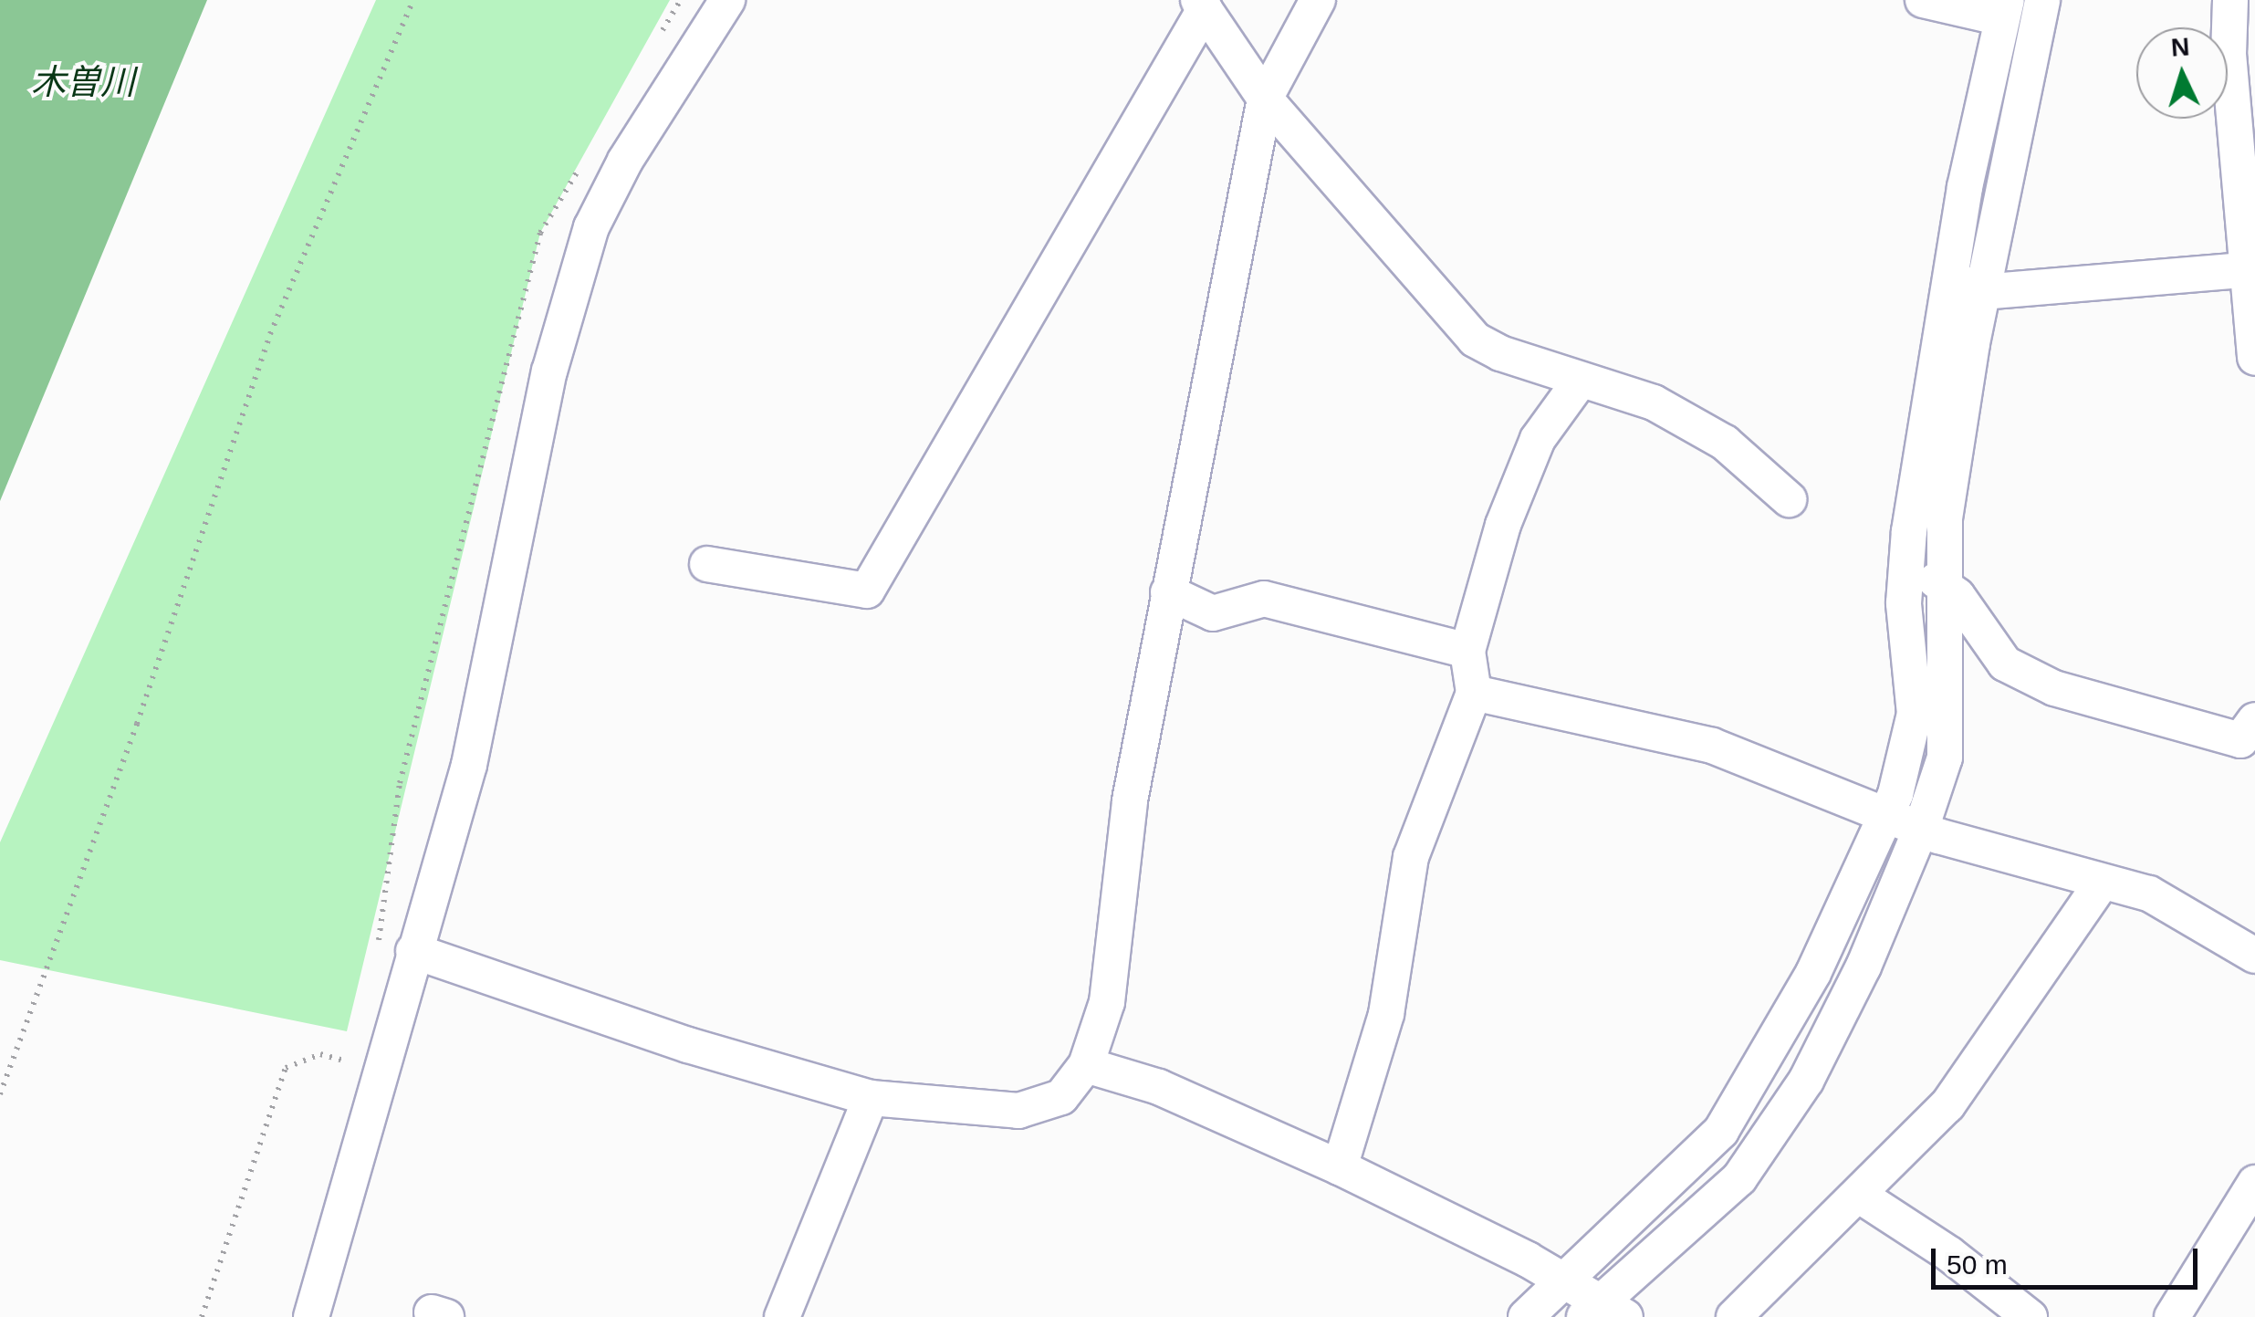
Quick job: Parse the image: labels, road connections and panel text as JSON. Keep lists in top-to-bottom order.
{
  "water": ["木曽川"],
  "scale_bar": "50 m",
  "north": "top"
}
